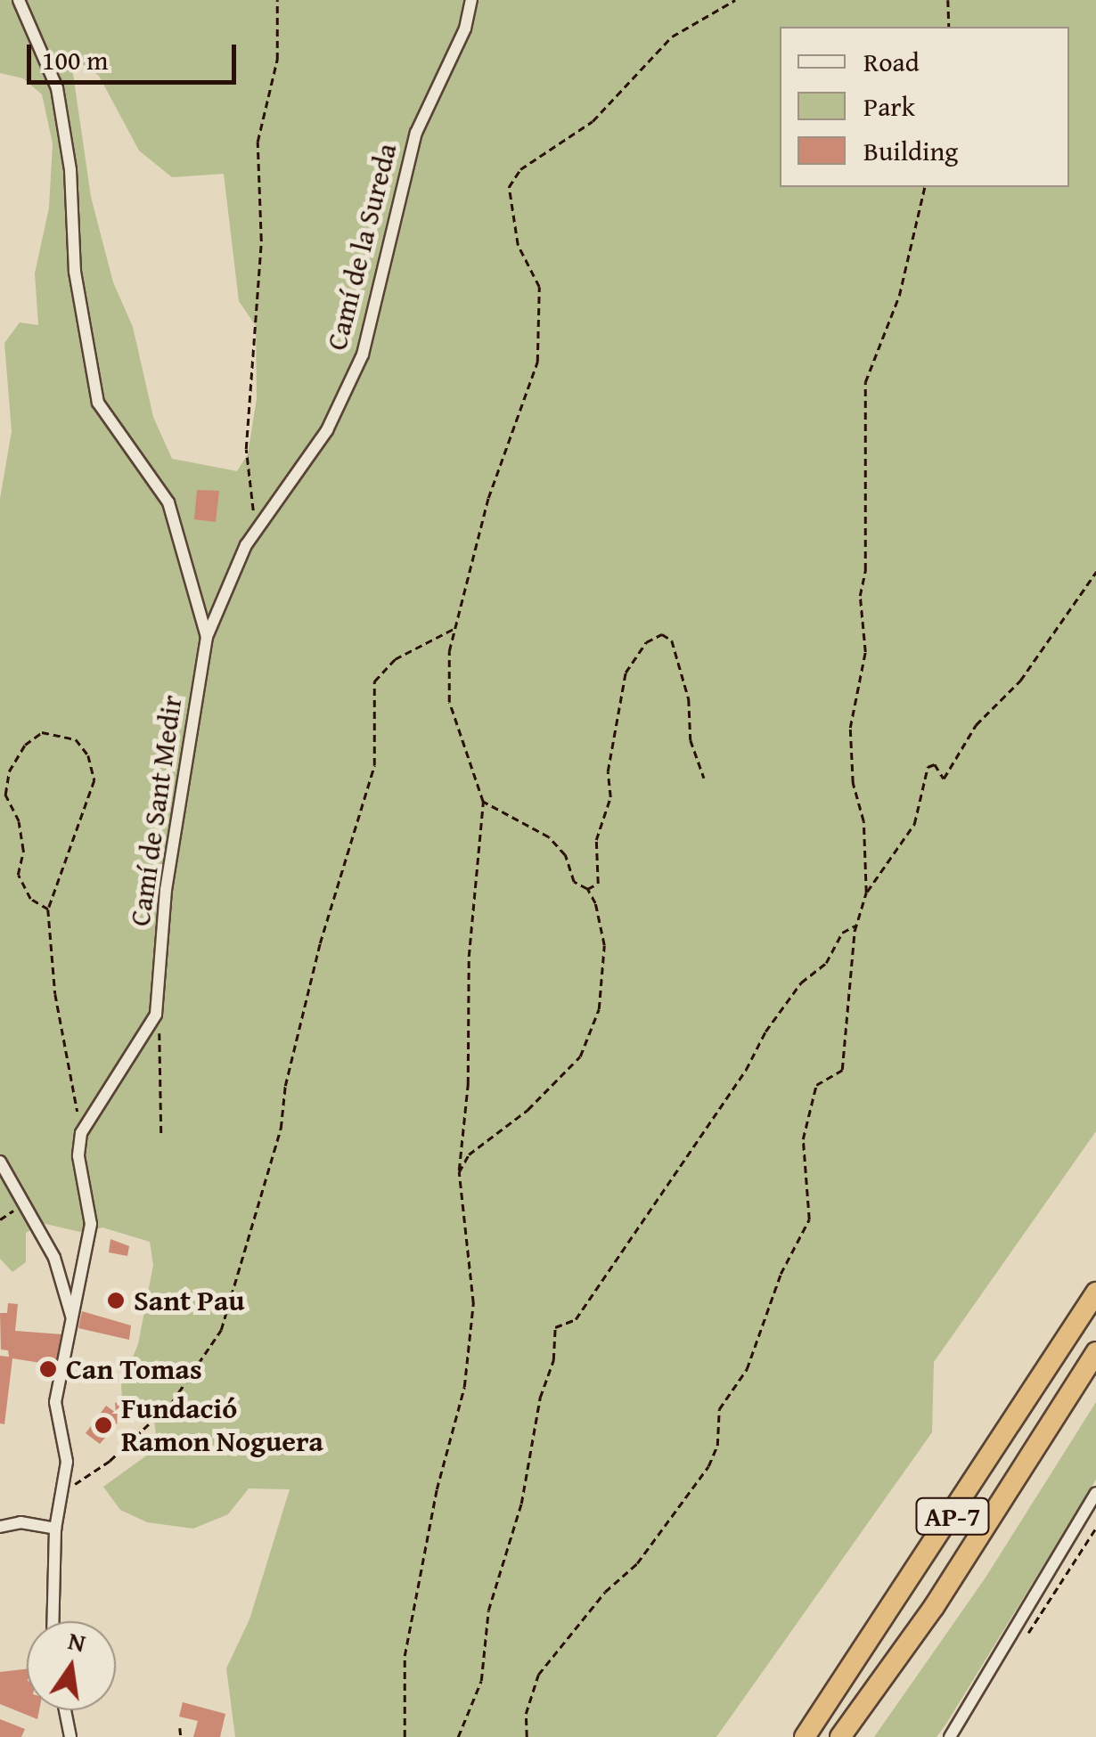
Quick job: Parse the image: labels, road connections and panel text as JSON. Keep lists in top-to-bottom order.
{
  "streets": {
    "highway": ["AP-7"],
    "street": ["Camí de la Sureda", "Camí de Sant Medir"]
  },
  "crossings": [
    ["Camí de la Sureda", "Camí de Sant Medir"]
  ],
  "places": ["Sant Pau", "Can Tomas", "Fundació Ramon Noguera"],
  "legend": ["Road", "Park", "Building"],
  "scale_bar": "100 m",
  "north": "top"
}
